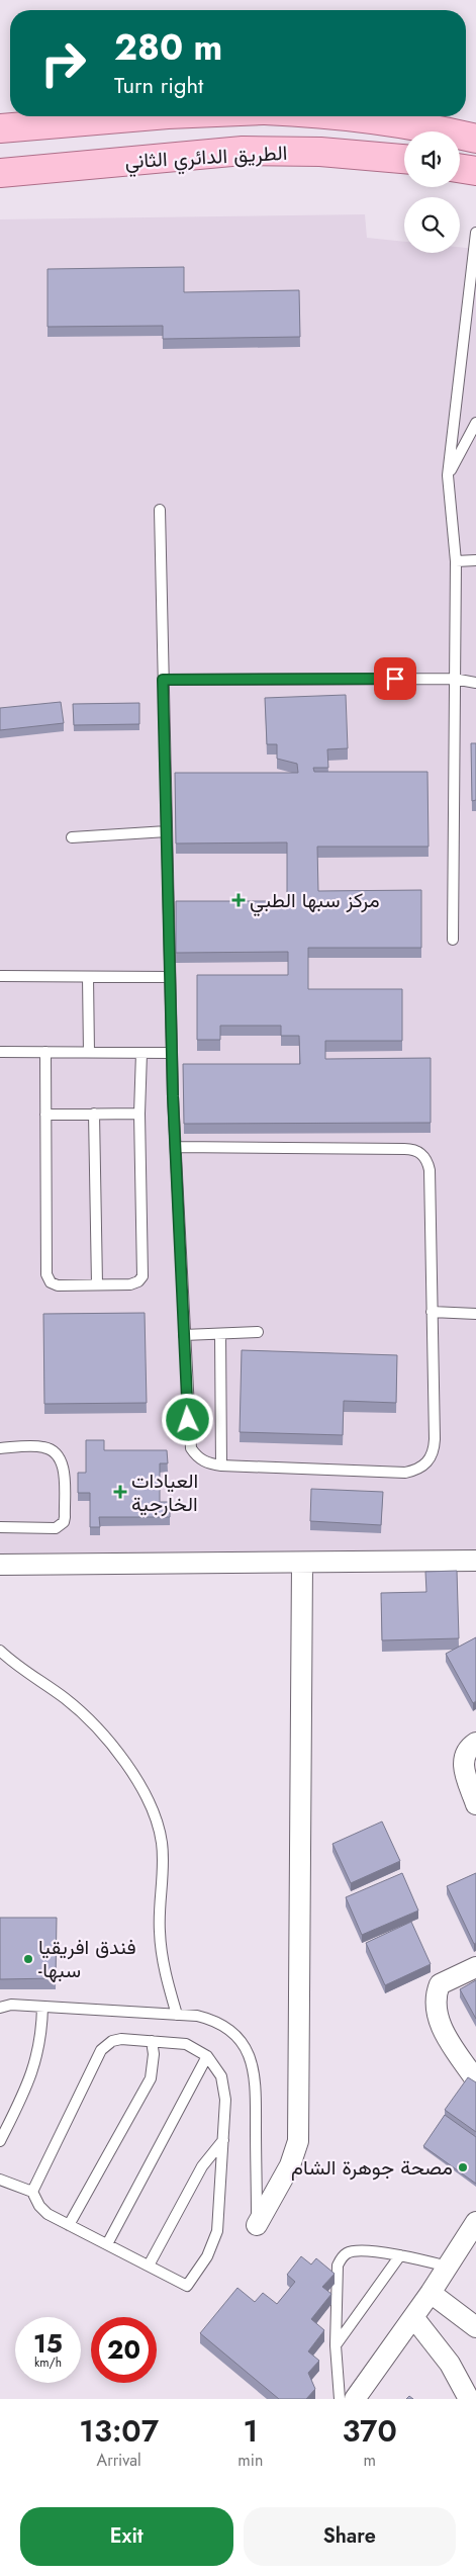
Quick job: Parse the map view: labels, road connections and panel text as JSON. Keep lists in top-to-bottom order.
{
  "streets": {
    "main road": ["الطريق الدائري الثاني"]
  },
  "places": {
    "health": ["مركز سبها الطبي", "العيادات الخارجية"],
    "other": ["فندق افريقيا -سبها", "مصحة جوهرة الشام"]
  },
  "page": {
    "turn": ["280 m", "Turn right"],
    "speed": "15 km/h",
    "limit": "20",
    "eta": [
      "13:07",
      "Arrival",
      "1",
      "min",
      "370",
      "m"
    ],
    "buttons": ["Exit", "Share"]
  }
}
